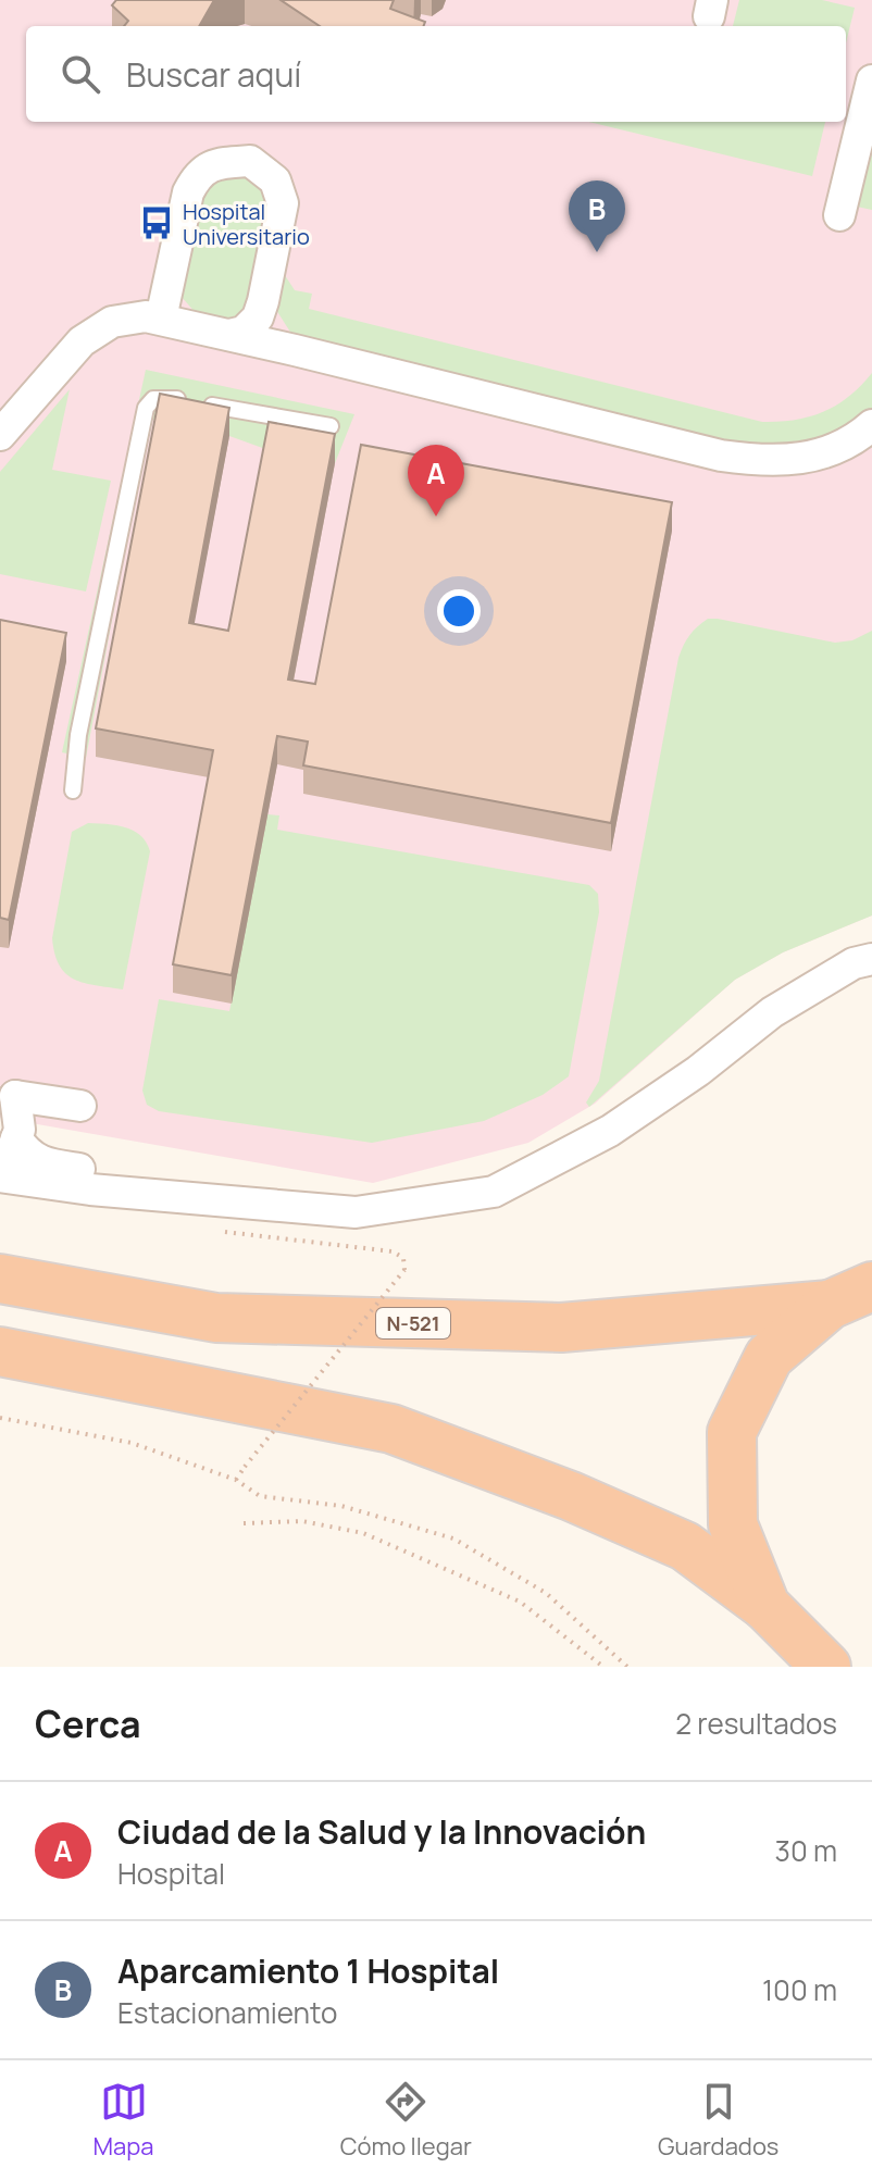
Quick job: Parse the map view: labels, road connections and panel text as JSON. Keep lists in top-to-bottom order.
{
  "streets": {
    "highway": ["N-521"]
  },
  "places": {
    "bus stop": ["Hospital Universitario"]
  },
  "page": {
    "search": "Buscar aquí",
    "pins": ["B", "A"],
    "heading": ["Cerca", "2 resultados"],
    "list": [
      {
        "mark": "A",
        "name": "Ciudad de la Salud y la Innovación",
        "note": "Hospital",
        "value": "30 m"
      },
      {
        "mark": "B",
        "name": "Aparcamiento 1 Hospital",
        "note": "Estacionamiento",
        "value": "100 m"
      }
    ],
    "nav": ["Mapa", "Cómo llegar", "Guardados"]
  }
}
